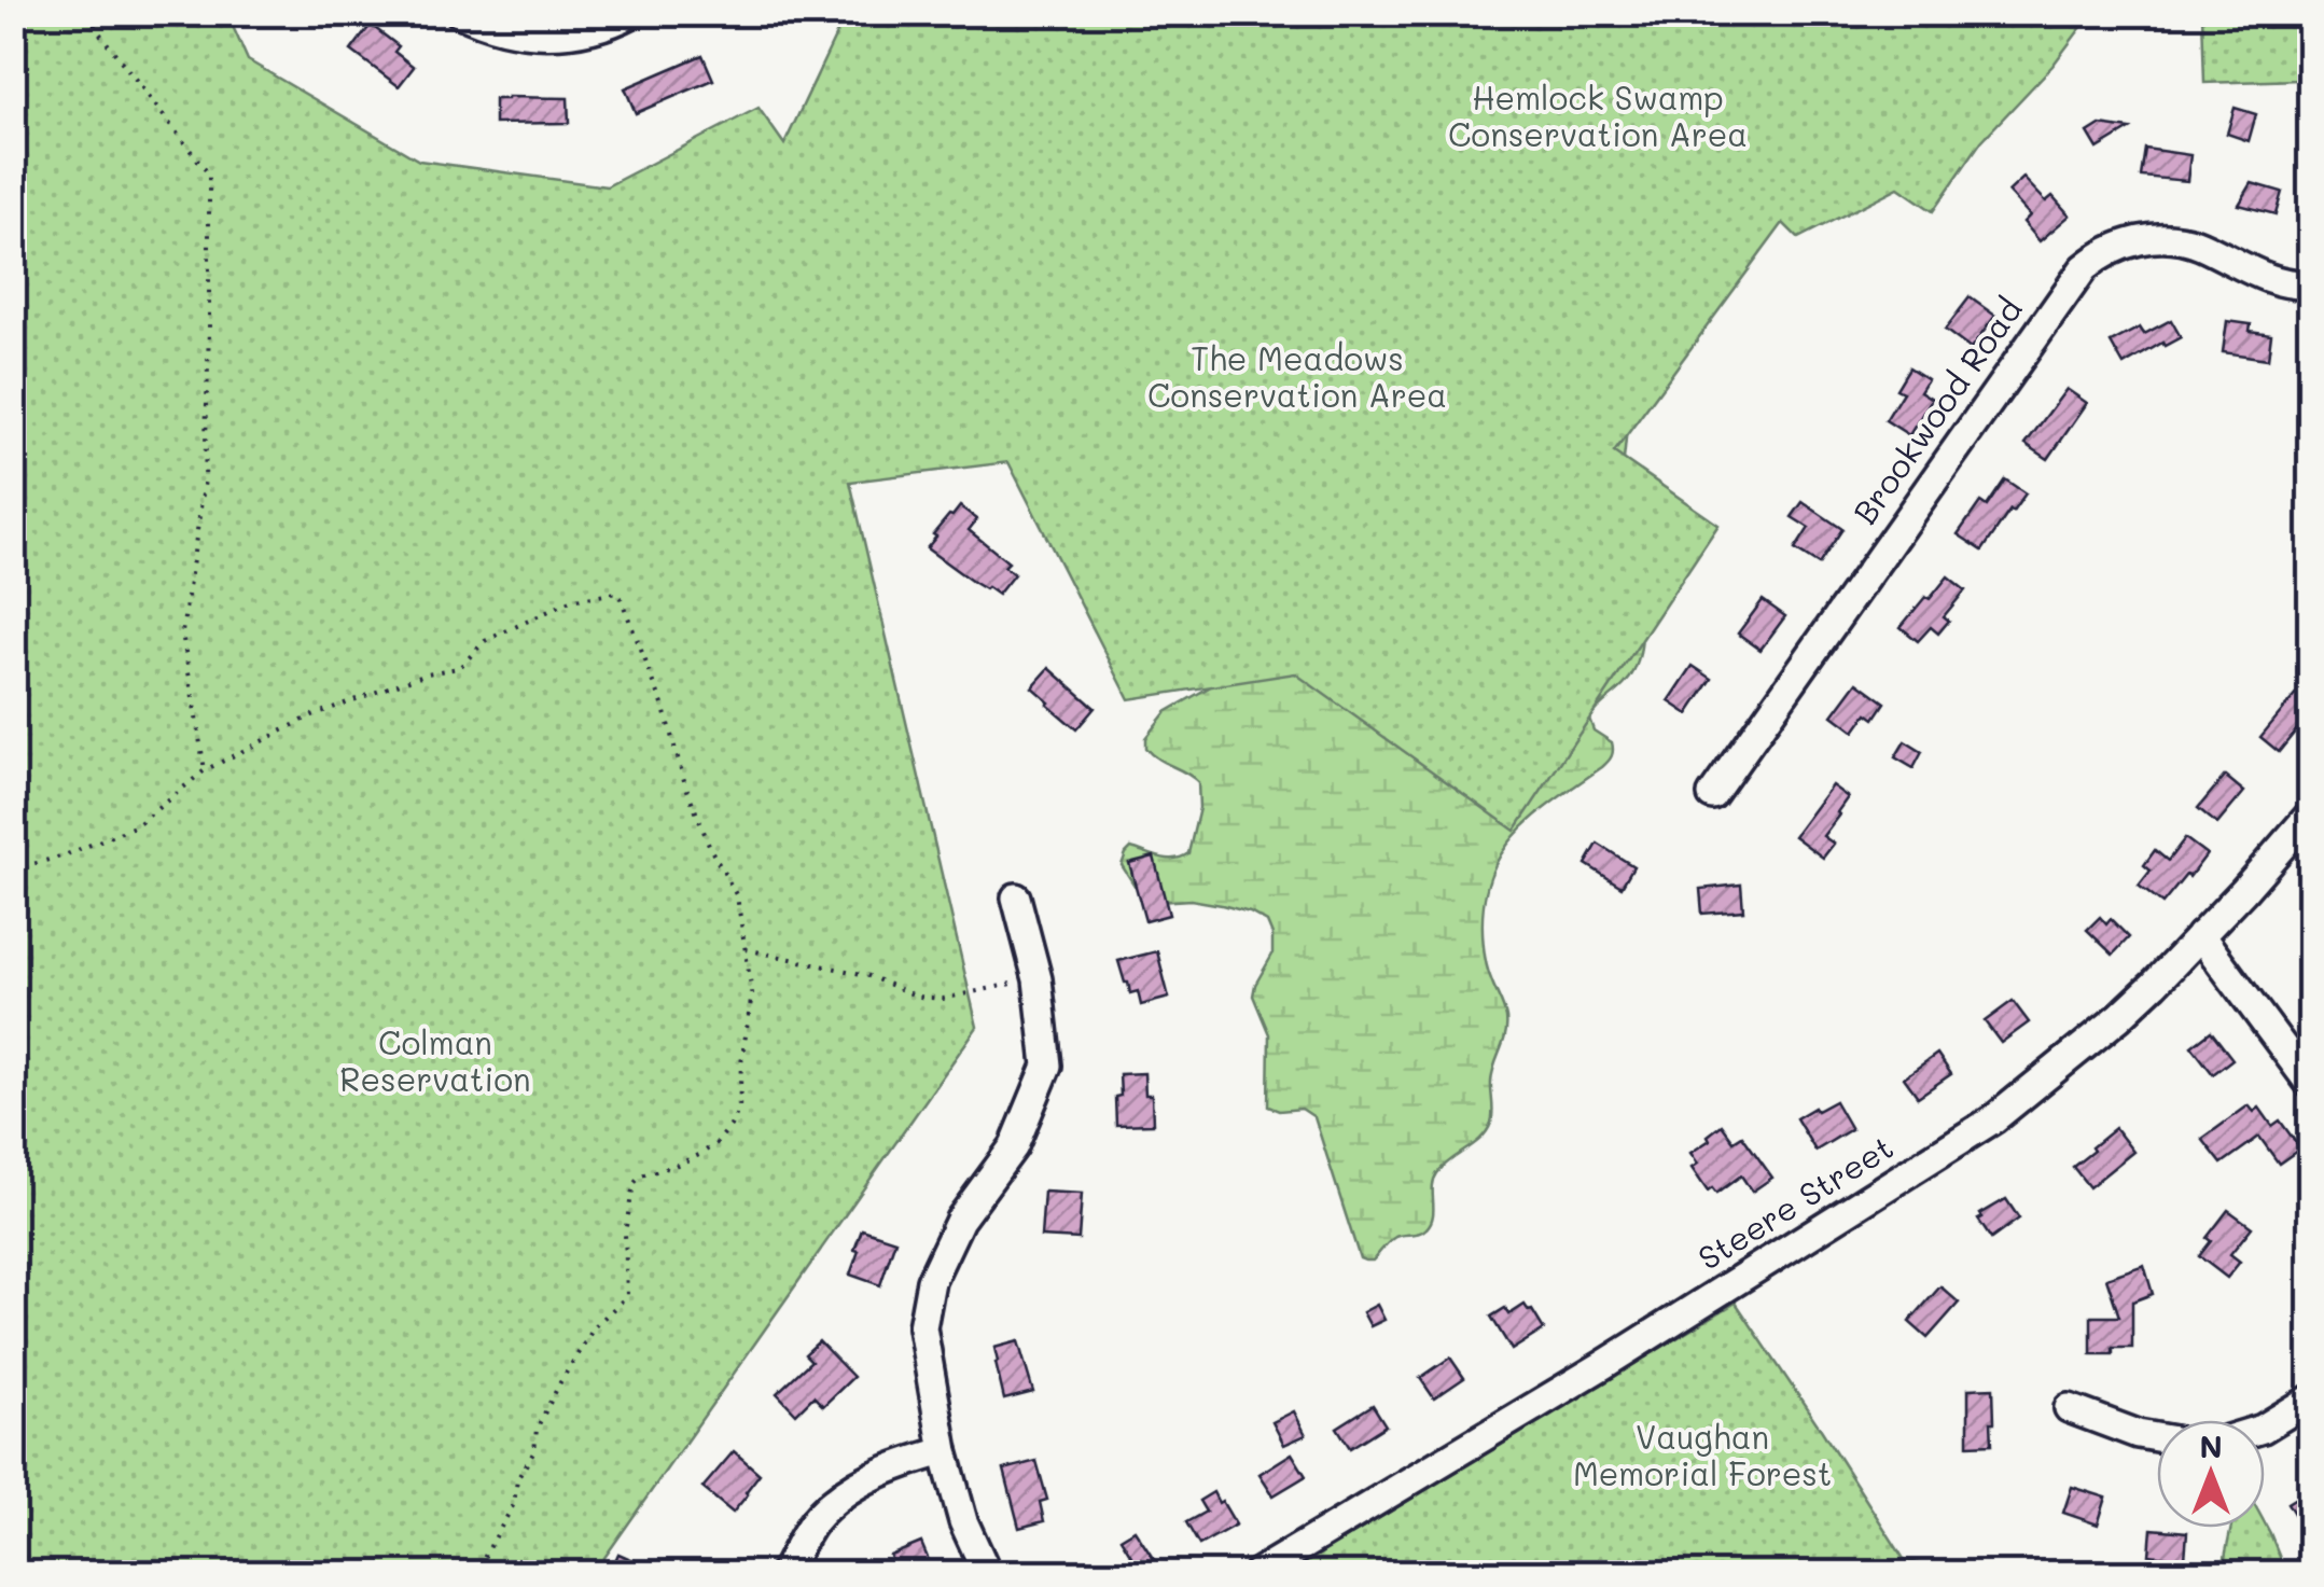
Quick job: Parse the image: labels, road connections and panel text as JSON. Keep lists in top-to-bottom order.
{
  "streets": {
    "street": ["Brookwood Road", "Steere Street"]
  },
  "parks": [
    "Hemlock Swamp Conservation Area",
    "The Meadows Conservation Area",
    "Colman Reservation",
    "Vaughan Memorial Forest"
  ],
  "north": "top"
}
